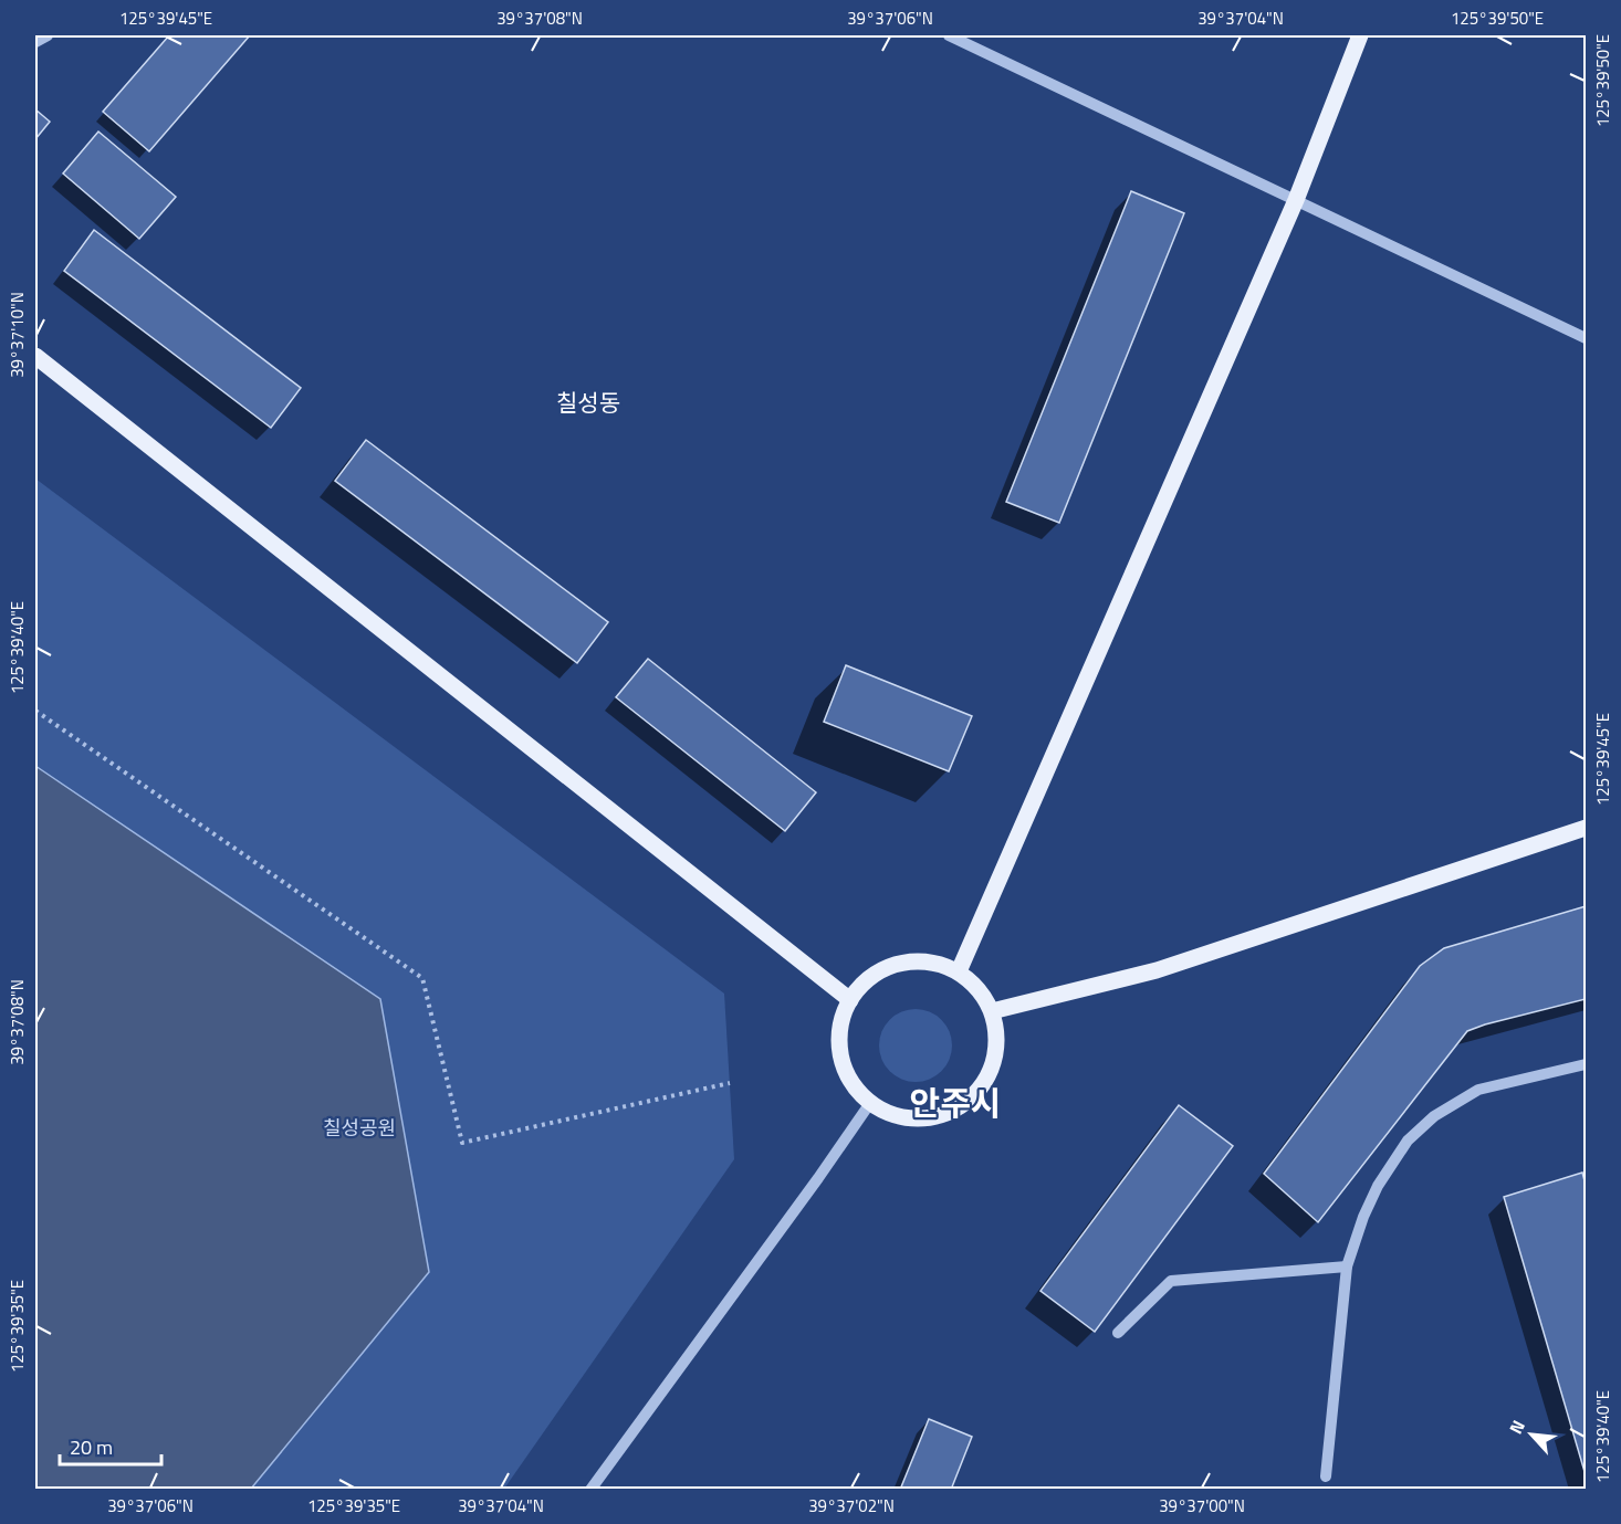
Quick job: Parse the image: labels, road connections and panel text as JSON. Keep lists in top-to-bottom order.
{
  "districts": ["칠성동", "안주시"],
  "parks": ["칠성공원"],
  "scale_bar": "20 m",
  "north": "top left",
  "coordinates": [
    "125°39'45\"E",
    "39°37'08\"N",
    "39°37'06\"N",
    "39°37'04\"N",
    "125°39'50\"E",
    "39°37'10\"N",
    "125°39'40\"E",
    "125°39'35\"E",
    "39°37'02\"N",
    "39°37'00\"N"
  ]
}
